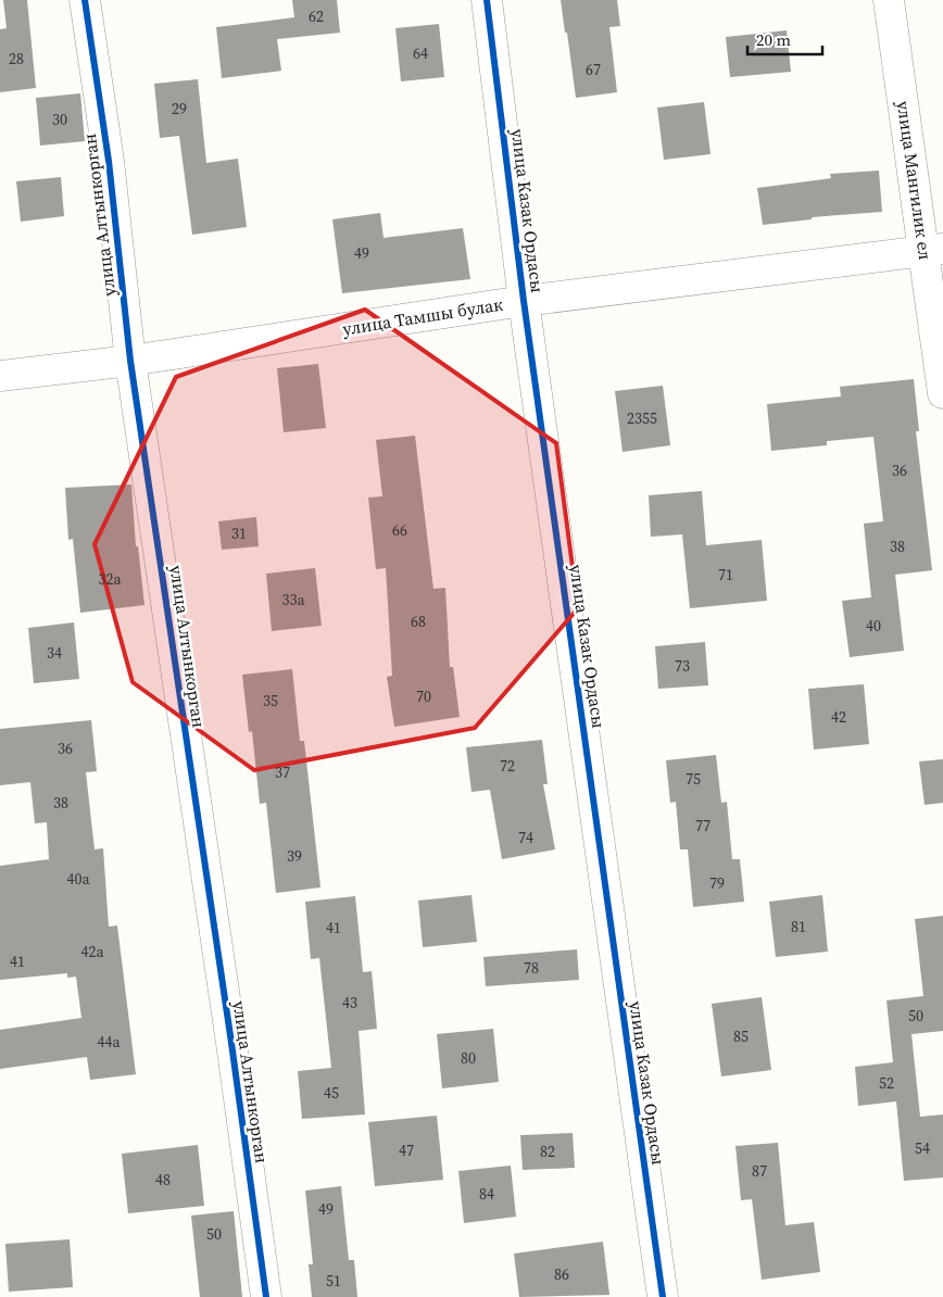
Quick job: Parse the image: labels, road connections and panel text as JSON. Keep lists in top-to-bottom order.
{
  "streets": {
    "street": [
      "улица Мангилик ел",
      "улица Казак Ордасы",
      "улица Алтынкорган",
      "улица Тамшы булак"
    ]
  },
  "crossings": [
    ["улица Мангилик ел", "улица Тамшы булак"],
    ["улица Казак Ордасы", "улица Тамшы булак"],
    ["улица Алтынкорган", "улица Тамшы булак"]
  ],
  "house_numbers": [
    "62",
    "64",
    "28",
    "67",
    "29",
    "30",
    "49",
    "2355",
    "36",
    "66",
    "31",
    "38",
    "71",
    "32а",
    "33а",
    "68",
    "40",
    "34",
    "73",
    "70",
    "35",
    "42",
    "36",
    "72",
    "37",
    "75",
    "38",
    "77",
    "74",
    "39",
    "40а",
    "79",
    "81",
    "41",
    "42а",
    "41",
    "78",
    "43",
    "50",
    "85",
    "44а",
    "80",
    "52",
    "45",
    "54",
    "47",
    "82",
    "87",
    "48",
    "84",
    "49",
    "50",
    "86",
    "51"
  ],
  "scale_bar": "20 m"
}
